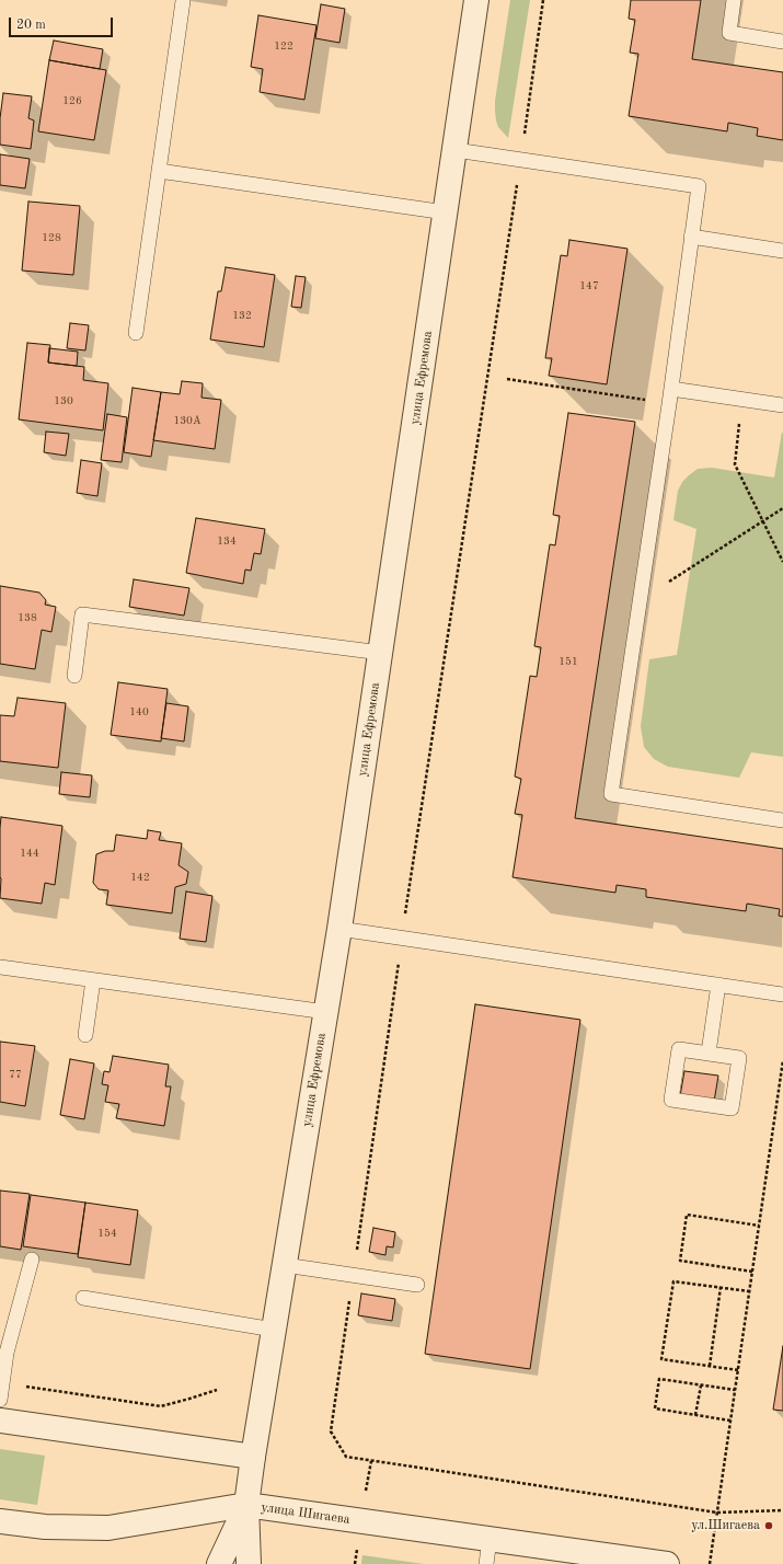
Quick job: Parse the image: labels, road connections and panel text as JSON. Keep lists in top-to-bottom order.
{
  "streets": {
    "street": ["улица Ефремова", "улица Шигаева"]
  },
  "crossings": [
    ["улица Ефремова", "улица Шигаева"]
  ],
  "places": ["ул.Шигаева"],
  "house_numbers": [
    "122",
    "126",
    "128",
    "147",
    "132",
    "130",
    "130А",
    "134",
    "138",
    "151",
    "140",
    "144",
    "142",
    "77",
    "154"
  ],
  "scale_bar": "20 m"
}
